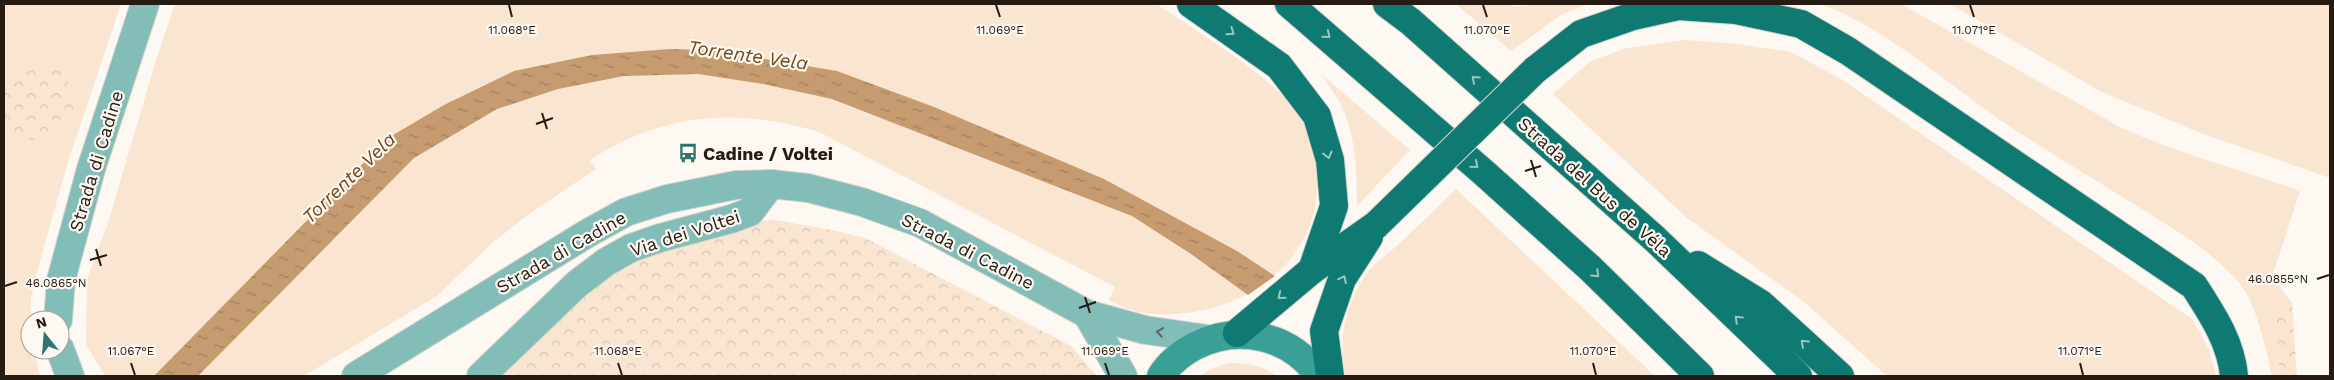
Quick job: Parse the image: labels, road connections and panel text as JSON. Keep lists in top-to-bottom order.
{
  "streets": {
    "highway": ["Strada del Bus de Véla"],
    "street": ["Strada di Cadine", "Via dei Voltei"]
  },
  "crossings": [
    ["Strada di Cadine", "Via dei Voltei"]
  ],
  "water": ["Torrente Vela"],
  "places": {
    "bus stop": ["Cadine / Voltei"]
  },
  "north": "top",
  "coordinates": [
    "11.069°E",
    "11.070°E",
    "11.071°E",
    "11.068°E",
    "46.0855°N",
    "46.0865°N",
    "11.067°E"
  ]
}
